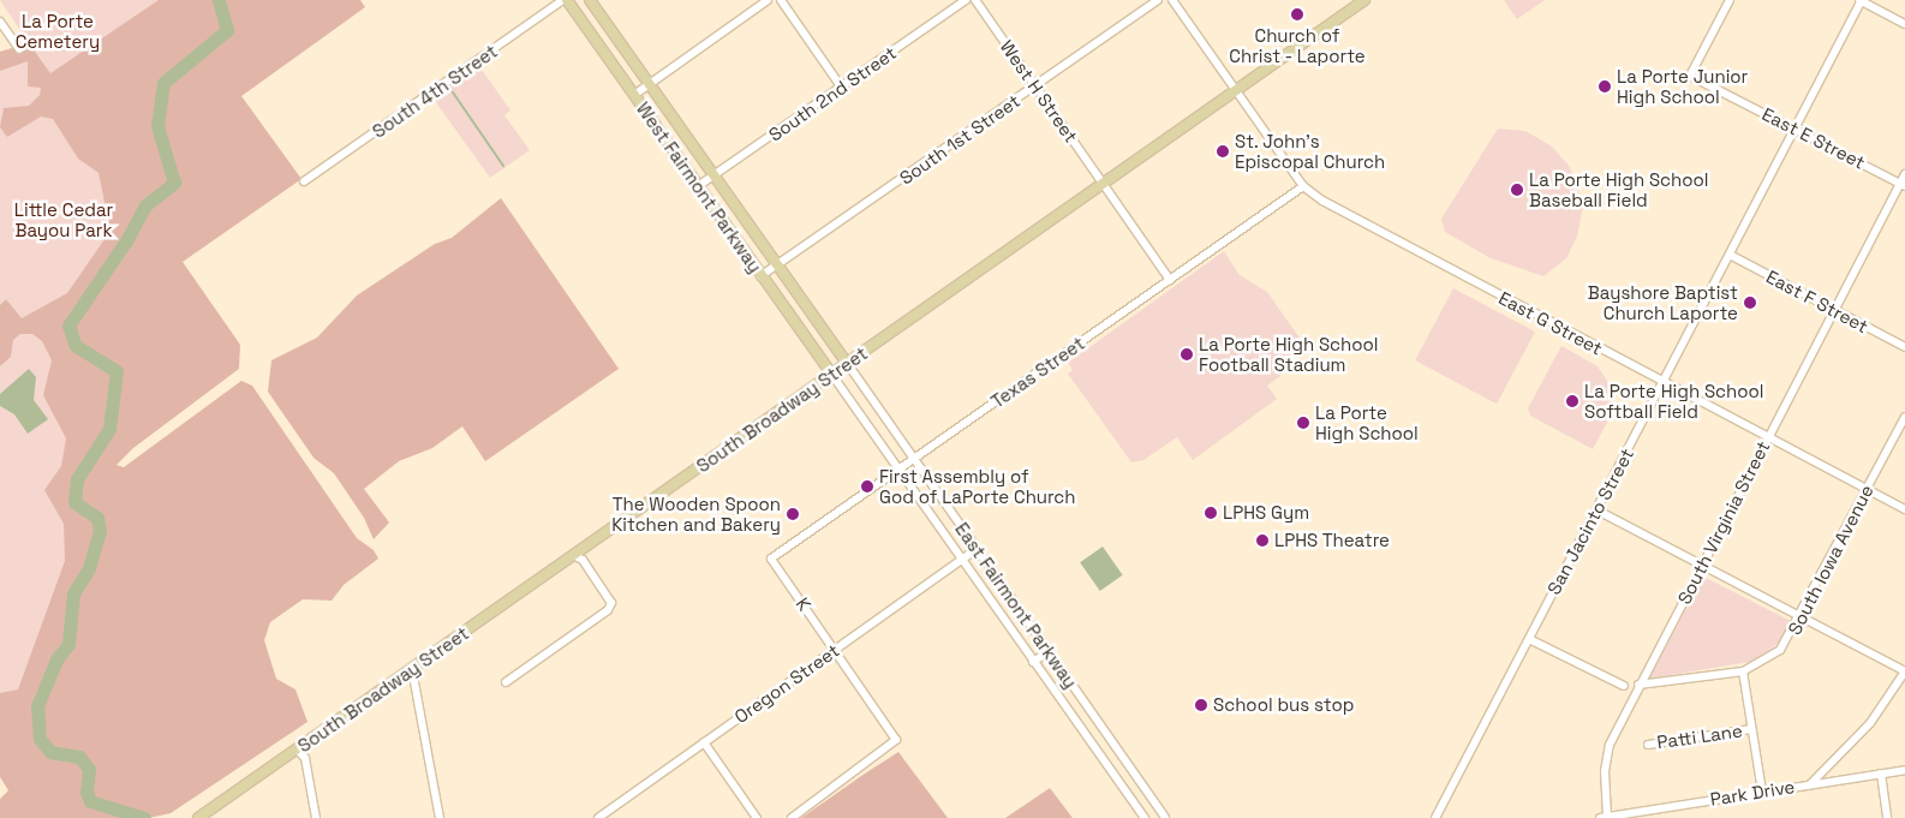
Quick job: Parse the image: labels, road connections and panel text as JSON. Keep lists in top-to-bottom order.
{
  "streets": {
    "main road": ["West Fairmont Parkway", "South Broadway Street"],
    "street": [
      "South 4th Street",
      "West H Street",
      "South 2nd Street",
      "East E Street",
      "South 1st Street",
      "East F Street",
      "East G Street",
      "Texas Street",
      "San Jacinto Street",
      "South Virginia Street",
      "South Iowa Avenue",
      "K",
      "East Fairmont Parkway",
      "Oregon Street",
      "Patti Lane",
      "Park Drive"
    ]
  },
  "crossings": [
    ["South 4th Street", "West Fairmont Parkway"],
    ["West H Street", "South 1st Street"],
    ["West H Street", "Texas Street"],
    ["West H Street", "South Broadway Street"],
    ["South 2nd Street", "West Fairmont Parkway"],
    ["East E Street", "San Jacinto Street"],
    ["East E Street", "South Virginia Street"],
    ["South 1st Street", "West Fairmont Parkway"],
    ["West Fairmont Parkway", "South Broadway Street"],
    ["West Fairmont Parkway", "East Fairmont Parkway"],
    ["East F Street", "San Jacinto Street"],
    ["East F Street", "South Virginia Street"],
    ["East G Street", "Texas Street"],
    ["East G Street", "South Broadway Street"],
    ["East G Street", "San Jacinto Street"],
    ["East G Street", "South Virginia Street"],
    ["East G Street", "South Iowa Avenue"],
    ["Texas Street", "K"],
    ["Texas Street", "East Fairmont Parkway"],
    ["South Broadway Street", "East Fairmont Parkway"],
    ["South Virginia Street", "Park Drive"],
    ["K", "Oregon Street"],
    ["East Fairmont Parkway", "Oregon Street"]
  ],
  "parks": ["La Porte Cemetery", "Little Cedar Bayou Park"],
  "places": [
    "Church of Christ - Laporte",
    "La Porte Junior High School",
    "St. John's Episcopal Church",
    "La Porte High School Baseball Field",
    "Bayshore Baptist Church Laporte",
    "La Porte High School Football Stadium",
    "La Porte High School Softball Field",
    "La Porte High School",
    "First Assembly of God of LaPorte Church",
    "LPHS Gym",
    "The Wooden Spoon Kitchen and Bakery",
    "LPHS Theatre",
    "School bus stop"
  ]
}
